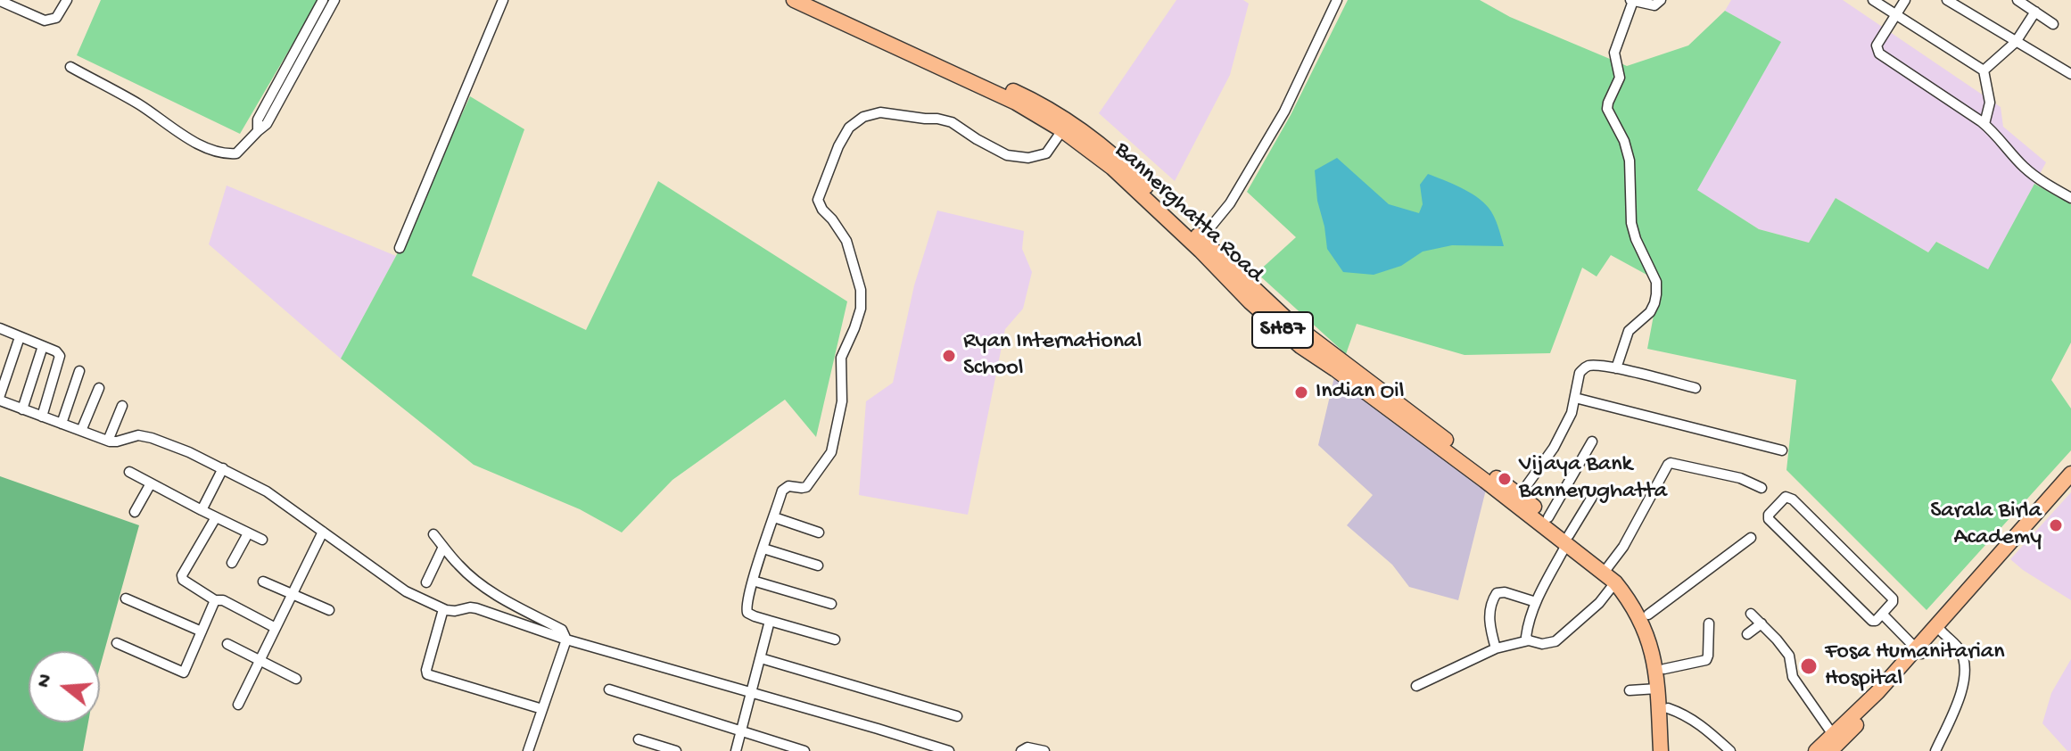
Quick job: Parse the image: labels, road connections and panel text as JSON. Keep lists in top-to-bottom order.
{
  "streets": {
    "main road": ["Bannerghatta Road", "SH87"]
  },
  "places": [
    "Ryan International School",
    "Indian Oil",
    "Vijaya Bank Bannerughatta",
    "Sarala Birla Academy",
    "Fosa Humanitarian Hospital"
  ],
  "north": "left"
}
